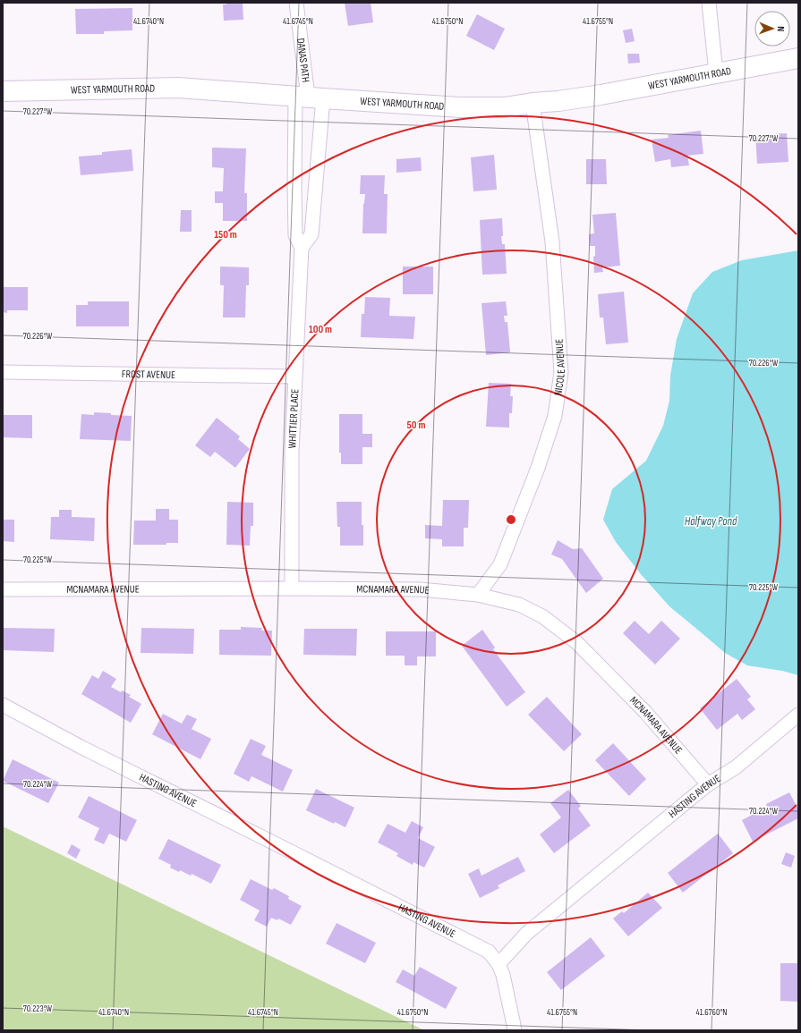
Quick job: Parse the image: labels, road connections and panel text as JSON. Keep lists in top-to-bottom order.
{
  "streets": {
    "main road": ["WEST YARMOUTH ROAD"],
    "street": [
      "DANAS PATH",
      "NICOLE AVENUE",
      "FROST AVENUE",
      "WHITTIER PLACE",
      "MCNAMARA AVENUE",
      "HASTING AVENUE"
    ]
  },
  "crossings": [
    ["DANAS PATH", "WEST YARMOUTH ROAD"],
    ["DANAS PATH", "WHITTIER PLACE"],
    ["WEST YARMOUTH ROAD", "NICOLE AVENUE"],
    ["WEST YARMOUTH ROAD", "WHITTIER PLACE"],
    ["NICOLE AVENUE", "MCNAMARA AVENUE"],
    ["FROST AVENUE", "WHITTIER PLACE"],
    ["WHITTIER PLACE", "MCNAMARA AVENUE"],
    ["MCNAMARA AVENUE", "HASTING AVENUE"]
  ],
  "water": ["Halfway Pond"],
  "north": "right",
  "coordinates": [
    "41.6740°N",
    "41.6745°N",
    "41.6750°N",
    "41.6755°N",
    "70.227°W",
    "70.226°W",
    "70.225°W",
    "70.224°W",
    "70.223°W",
    "41.6760°N"
  ],
  "rings": ["150 m", "100 m", "50 m"]
}
